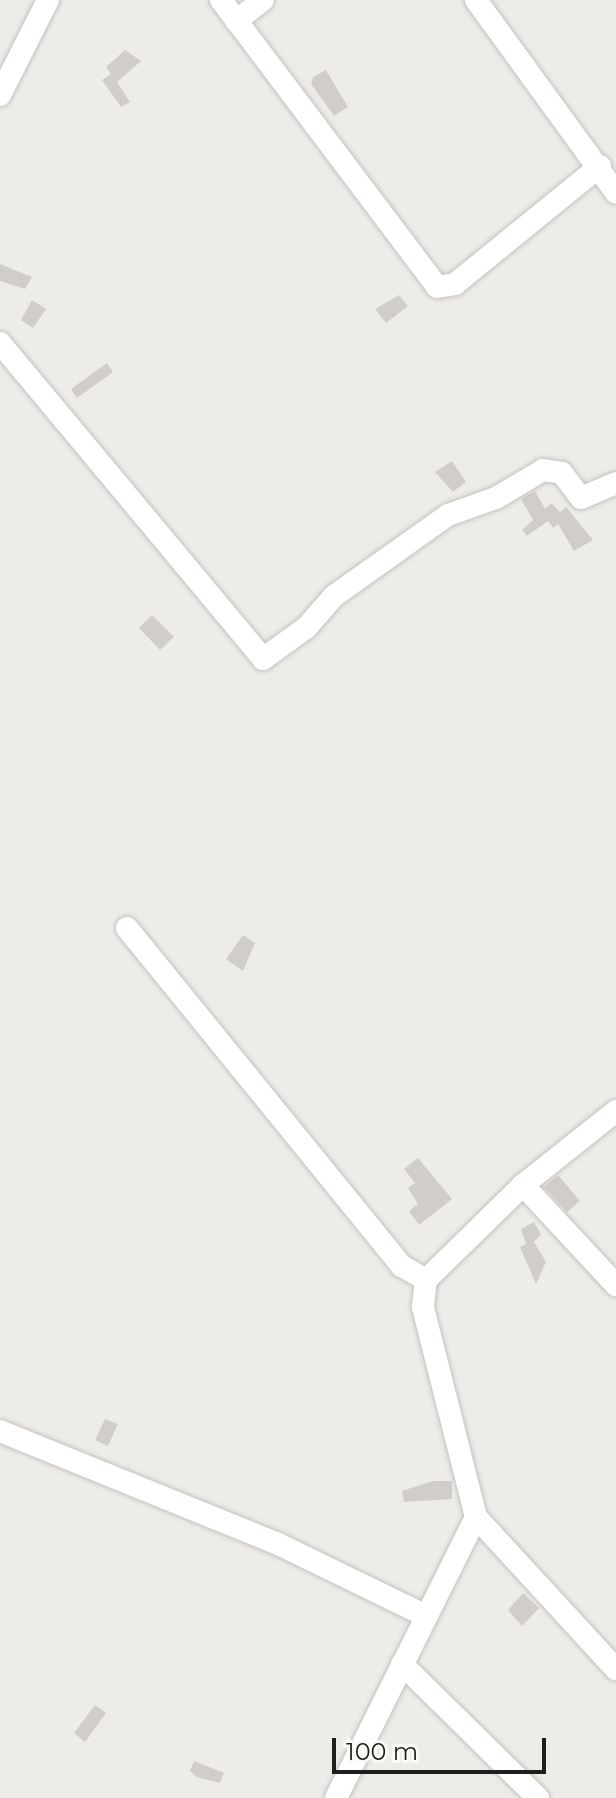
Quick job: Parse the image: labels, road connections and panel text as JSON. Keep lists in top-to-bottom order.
{
  "scale_bar": "100 m"
}
